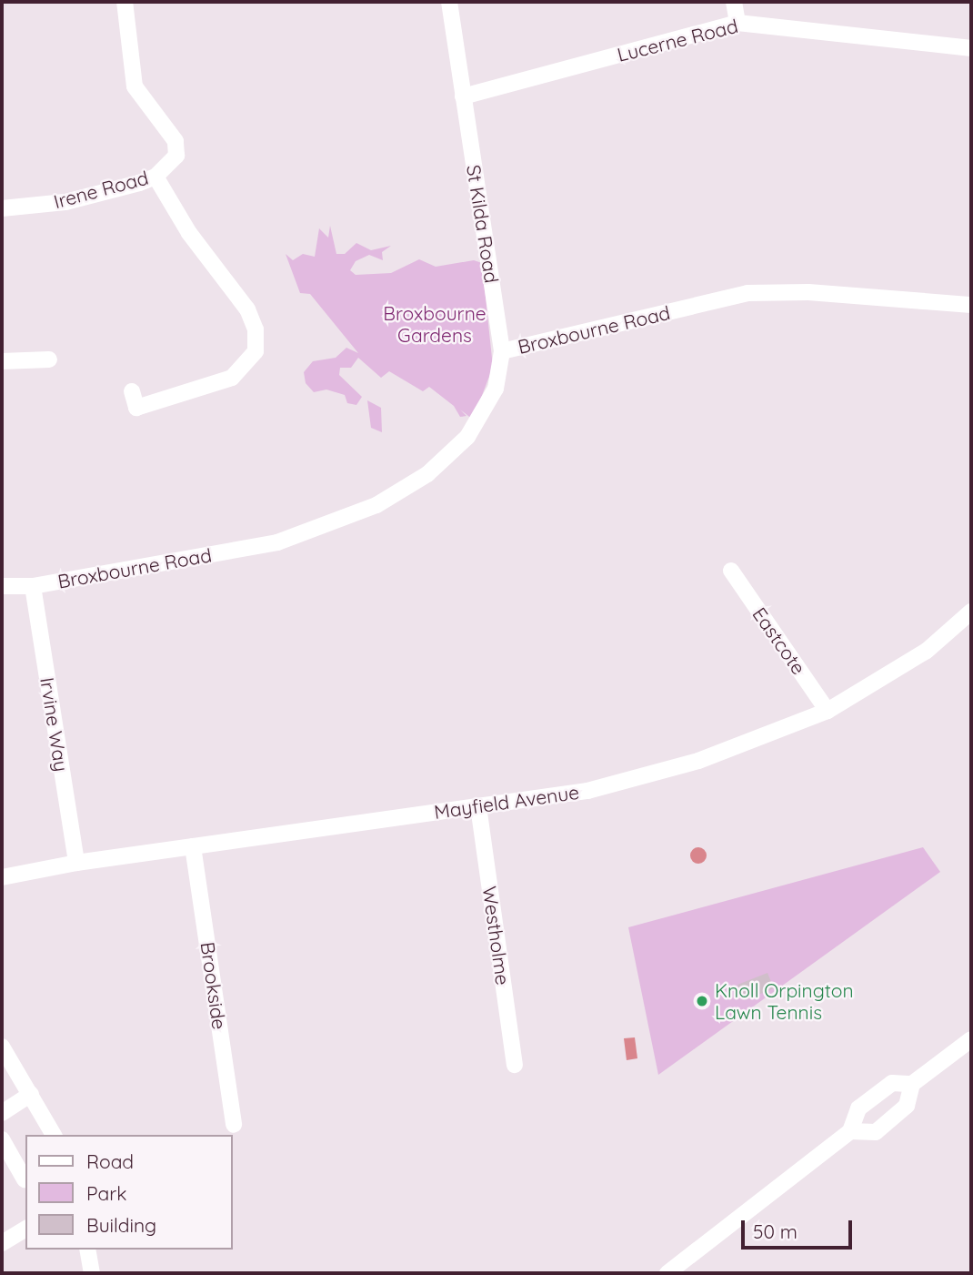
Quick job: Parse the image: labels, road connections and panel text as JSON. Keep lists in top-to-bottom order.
{
  "streets": {
    "street": [
      "Lucerne Road",
      "Irene Road",
      "St Kilda Road",
      "Broxbourne Road",
      "Eastcote",
      "Irvine Way",
      "Mayfield Avenue",
      "Westholme",
      "Brookside"
    ]
  },
  "crossings": [
    ["Lucerne Road", "St Kilda Road"],
    ["St Kilda Road", "Broxbourne Road"],
    ["Broxbourne Road", "Irvine Way"],
    ["Eastcote", "Mayfield Avenue"],
    ["Irvine Way", "Mayfield Avenue"],
    ["Mayfield Avenue", "Westholme"],
    ["Mayfield Avenue", "Brookside"]
  ],
  "parks": ["Broxbourne Gardens"],
  "places": ["Knoll Orpington Lawn Tennis"],
  "legend": ["Road", "Park", "Building"],
  "scale_bar": "50 m"
}
